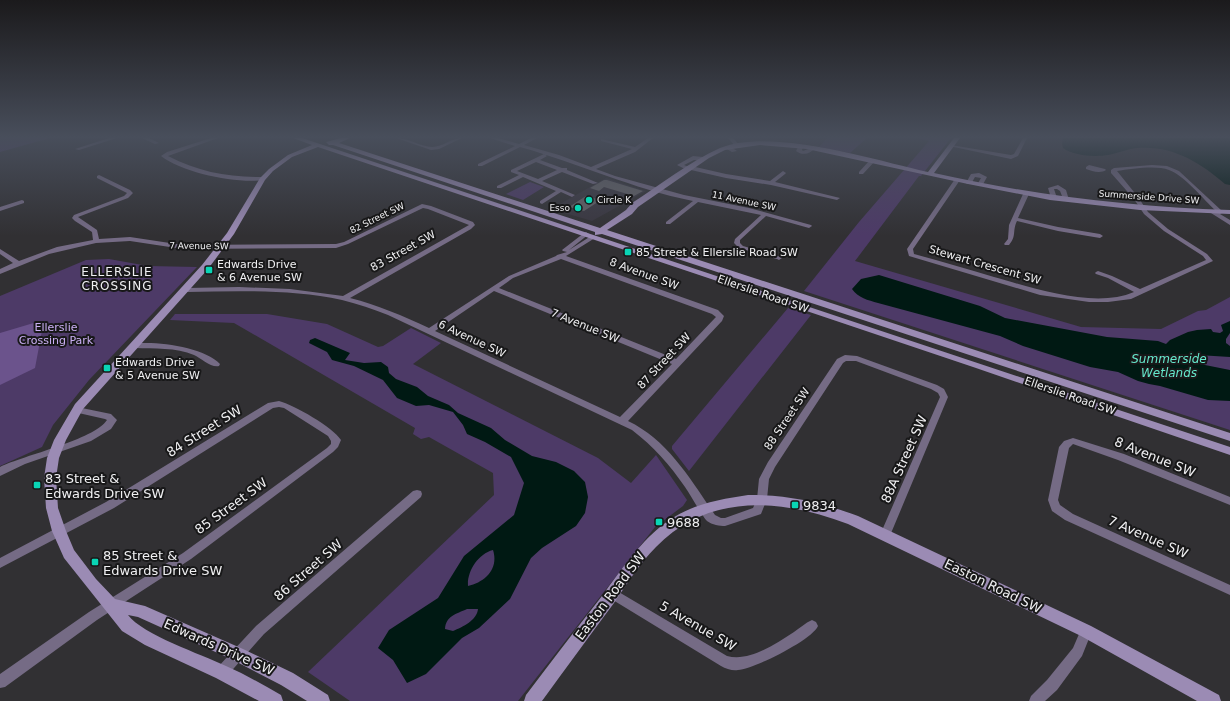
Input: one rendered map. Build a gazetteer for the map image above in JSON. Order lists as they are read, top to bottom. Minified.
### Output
{"streets":{"street":["Summerside Drive SW","11 Avenue SW","82 Street SW","7 Avenue SW","83 Street SW","Stewart Crescent SW","8 Avenue SW","Ellerslie Road SW","6 Avenue SW","87 Street SW","88 Street SW","84 Street SW","88A Street SW","85 Street SW","86 Street SW","Easton Road SW","5 Avenue SW","Edwards Drive SW"]},"crossings":[["Summerside Drive SW","11 Avenue SW"],["Summerside Drive SW","Stewart Crescent SW"],["Summerside Drive SW","Ellerslie Road SW"],["82 Street SW","7 Avenue SW"],["82 Street SW","83 Street SW"],["7 Avenue SW","8 Avenue SW"],["7 Avenue SW","87 Street SW"],["7 Avenue SW","Edwards Drive SW"],["83 Street SW","6 Avenue SW"],["8 Avenue SW","87 Street SW"],["6 Avenue SW","87 Street SW"],["6 Avenue SW","Easton Road SW"],["6 Avenue SW","Edwards Drive SW"],["88 Street SW","88A Street SW"],["88 Street SW","Easton Road SW"],["84 Street SW","85 Street SW"],["84 Street SW","Edwards Drive SW"],["88A Street SW","Easton Road SW"],["85 Street SW","Edwards Drive SW"],["86 Street SW","Edwards Drive SW"],["Easton Road SW","5 Avenue SW"]],"districts":["ELLERSLIE CROSSING"],"water":["Summerside Wetlands"],"parks":["Ellerslie Crossing Park"],"places":{"other":["Circle K","Esso"],"transit":["85 Street & Ellerslie Road SW","Edwards Drive & 6 Avenue SW","Edwards Drive & 5 Avenue SW","83 Street & Edwards Drive SW","9834","9688","85 Street & Edwards Drive SW"]}}
